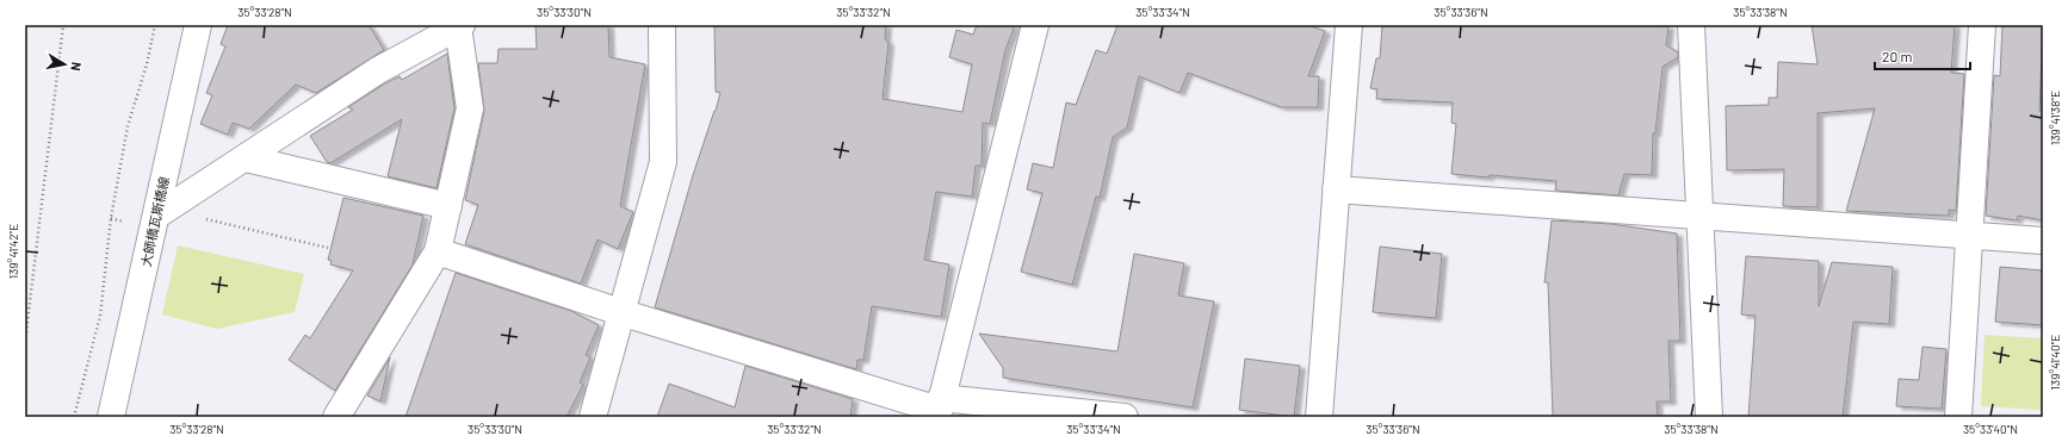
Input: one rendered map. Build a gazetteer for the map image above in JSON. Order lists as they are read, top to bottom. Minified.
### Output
{"streets":{"street":["大師橋瓦斯橋線"]},"scale_bar":"20 m","north":"right","coordinates":["35°33'28\"N","35°33'30\"N","35°33'32\"N","35°33'34\"N","35°33'36\"N","35°33'38\"N","139°41'38\"E","139°41'42\"E","139°41'40\"E","35°33'40\"N"]}
